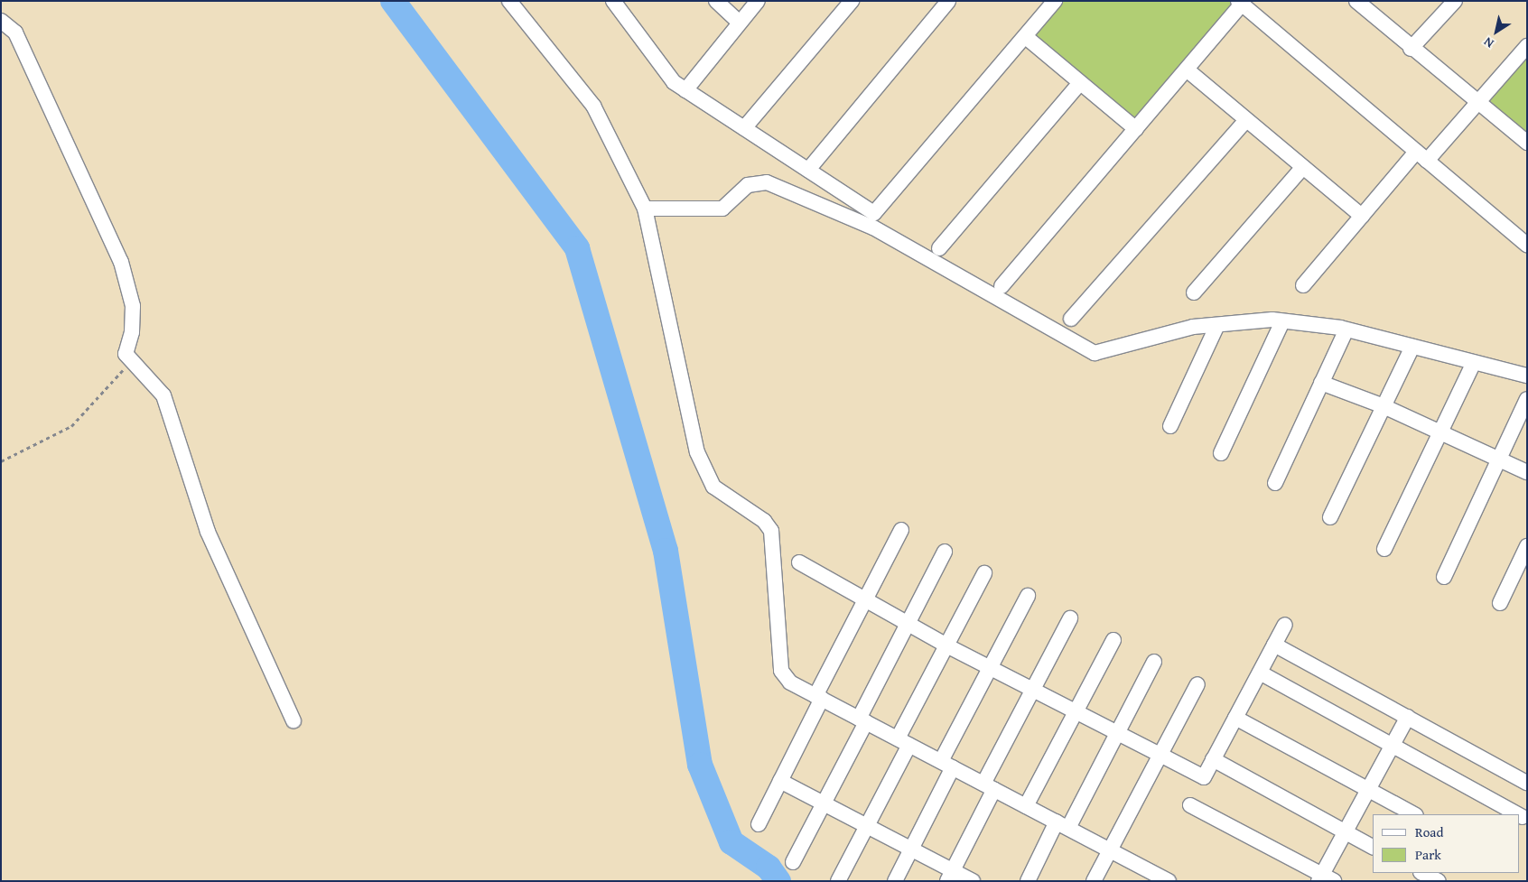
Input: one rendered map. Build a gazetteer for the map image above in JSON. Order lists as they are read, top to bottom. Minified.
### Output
{"legend":["Road","Park"],"north":"bottom left"}
